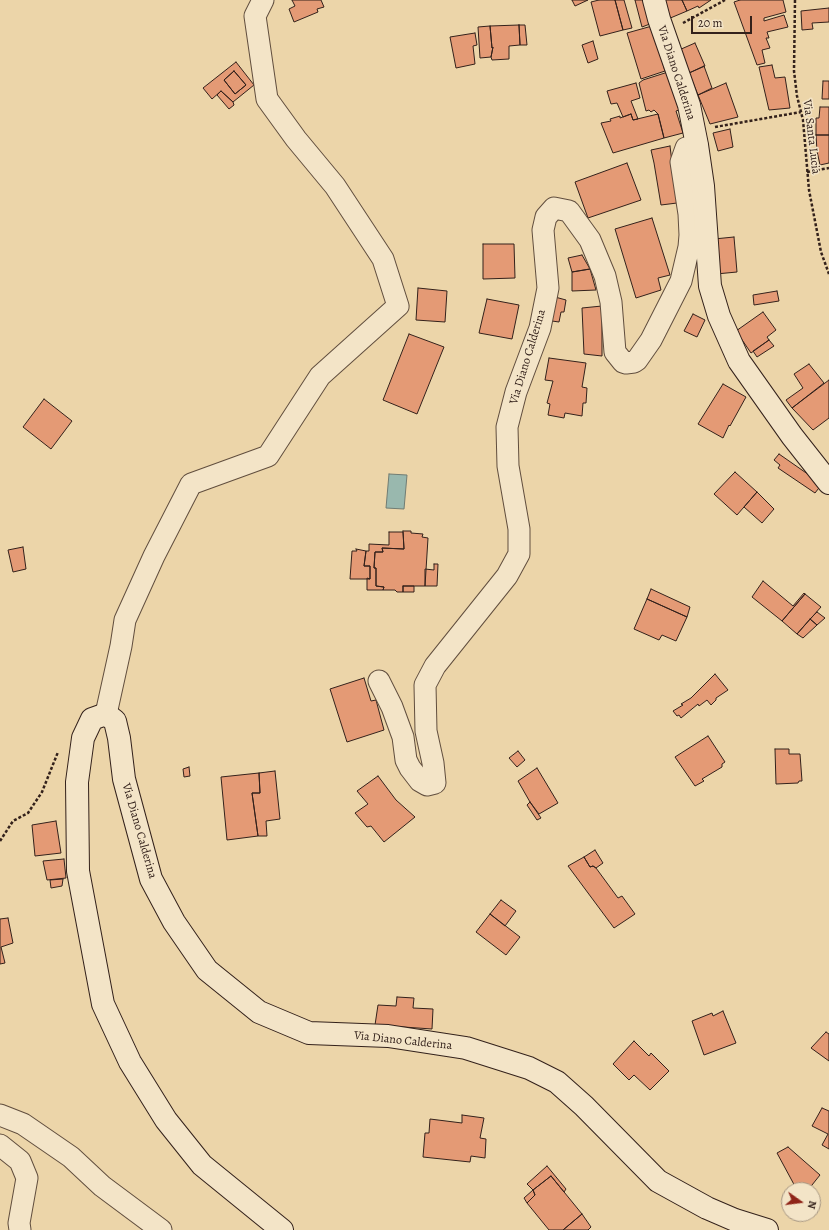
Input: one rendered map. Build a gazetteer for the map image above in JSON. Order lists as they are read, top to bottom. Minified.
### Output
{"streets":{"main road":["Via Diano Calderina"],"path":["Via Santa Lucia"]},"scale_bar":"20 m","north":"right"}
